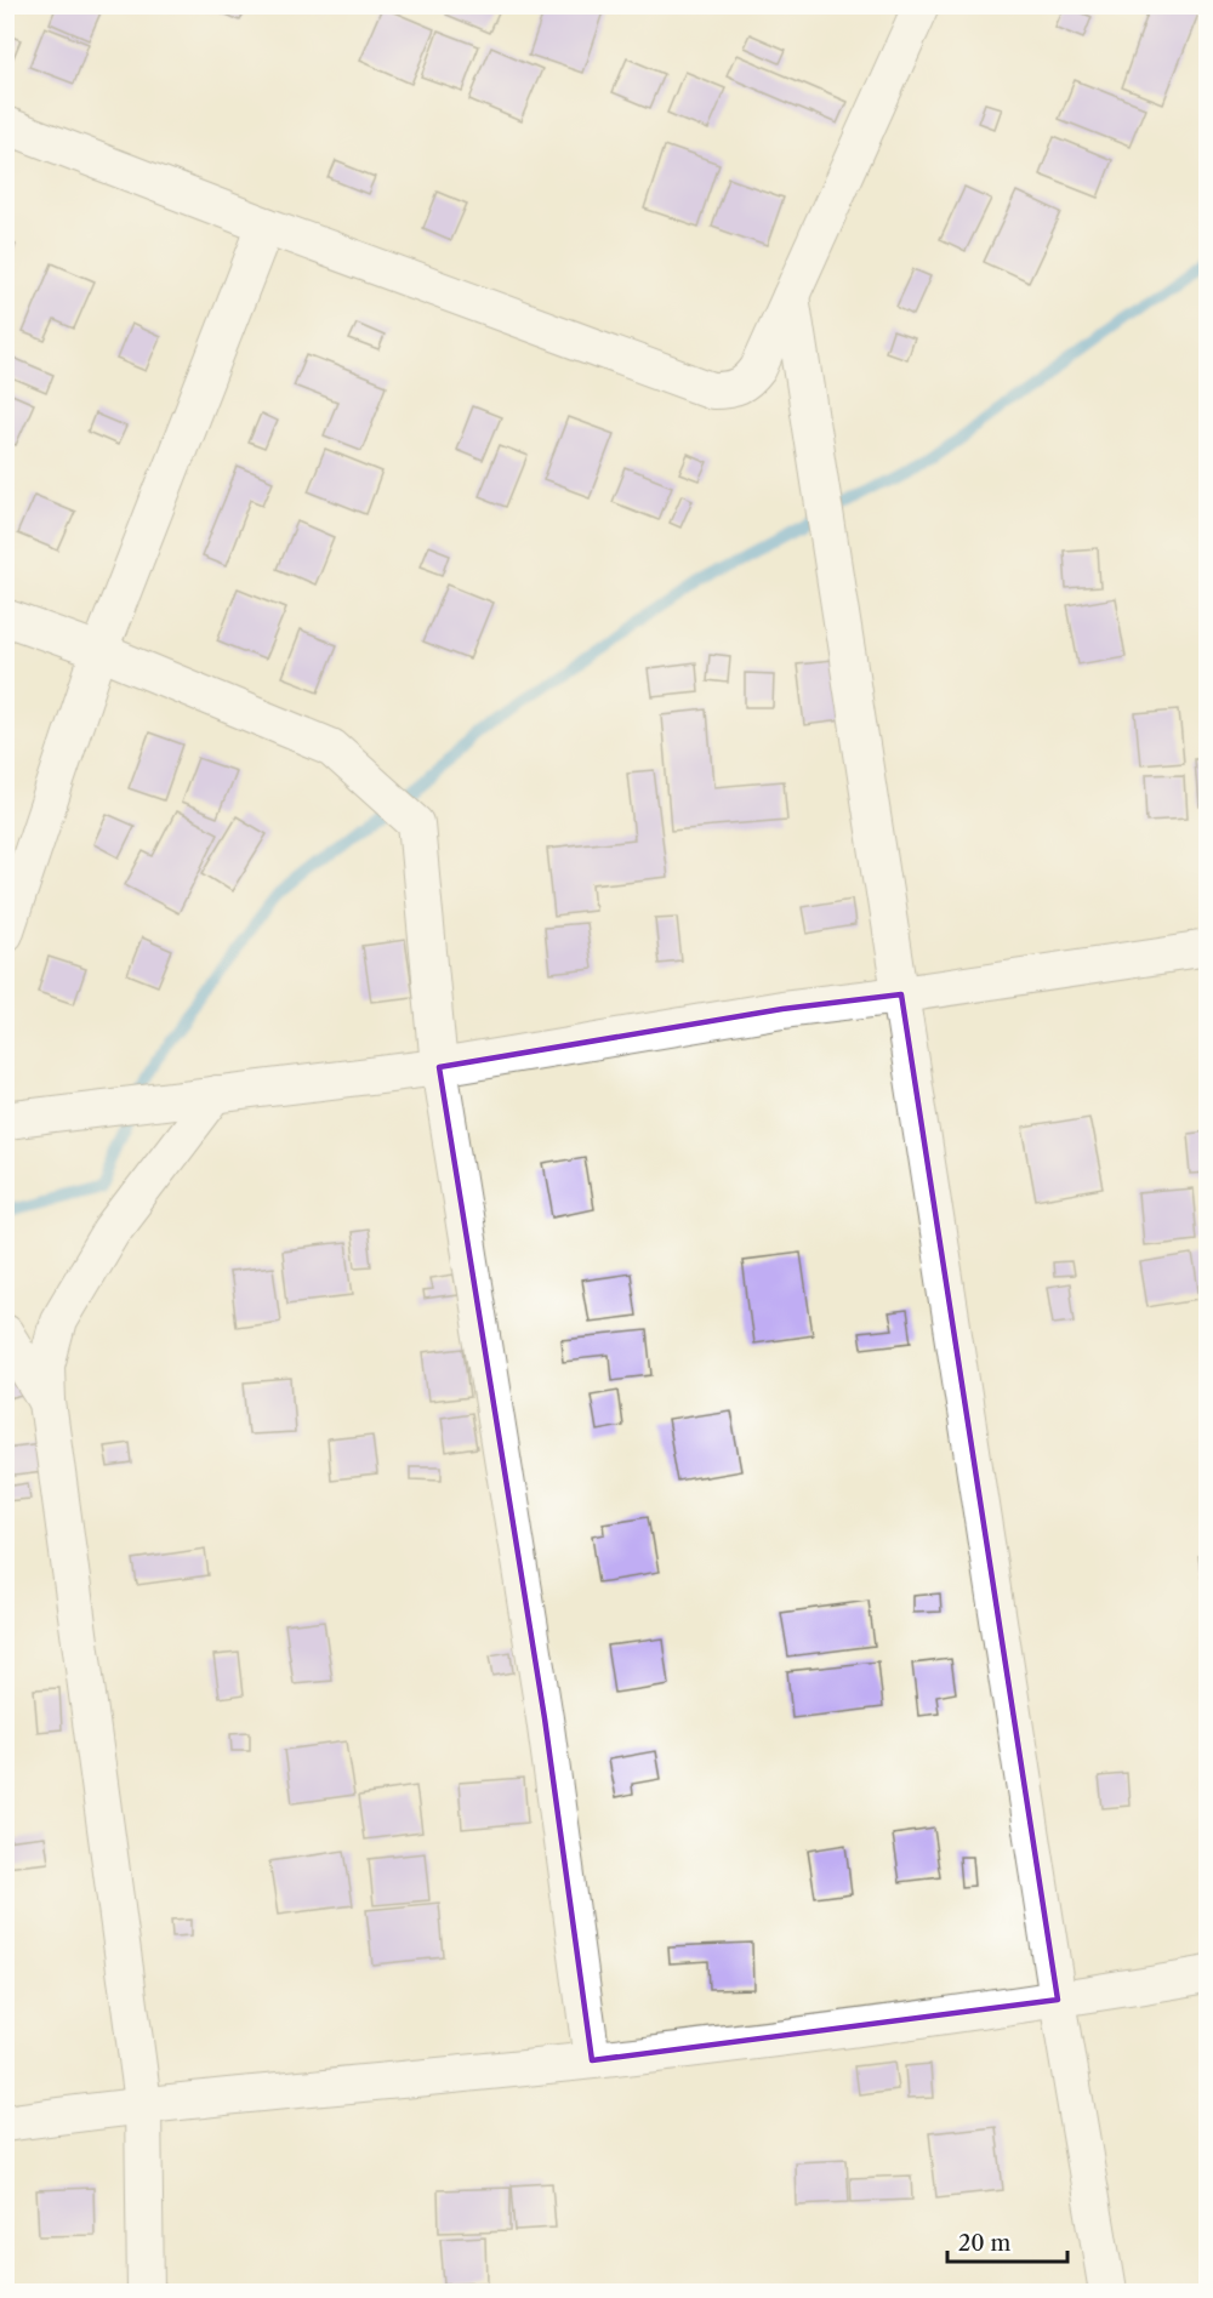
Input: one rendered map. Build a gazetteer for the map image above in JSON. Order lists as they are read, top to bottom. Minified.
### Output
{"scale_bar":"20 m"}
